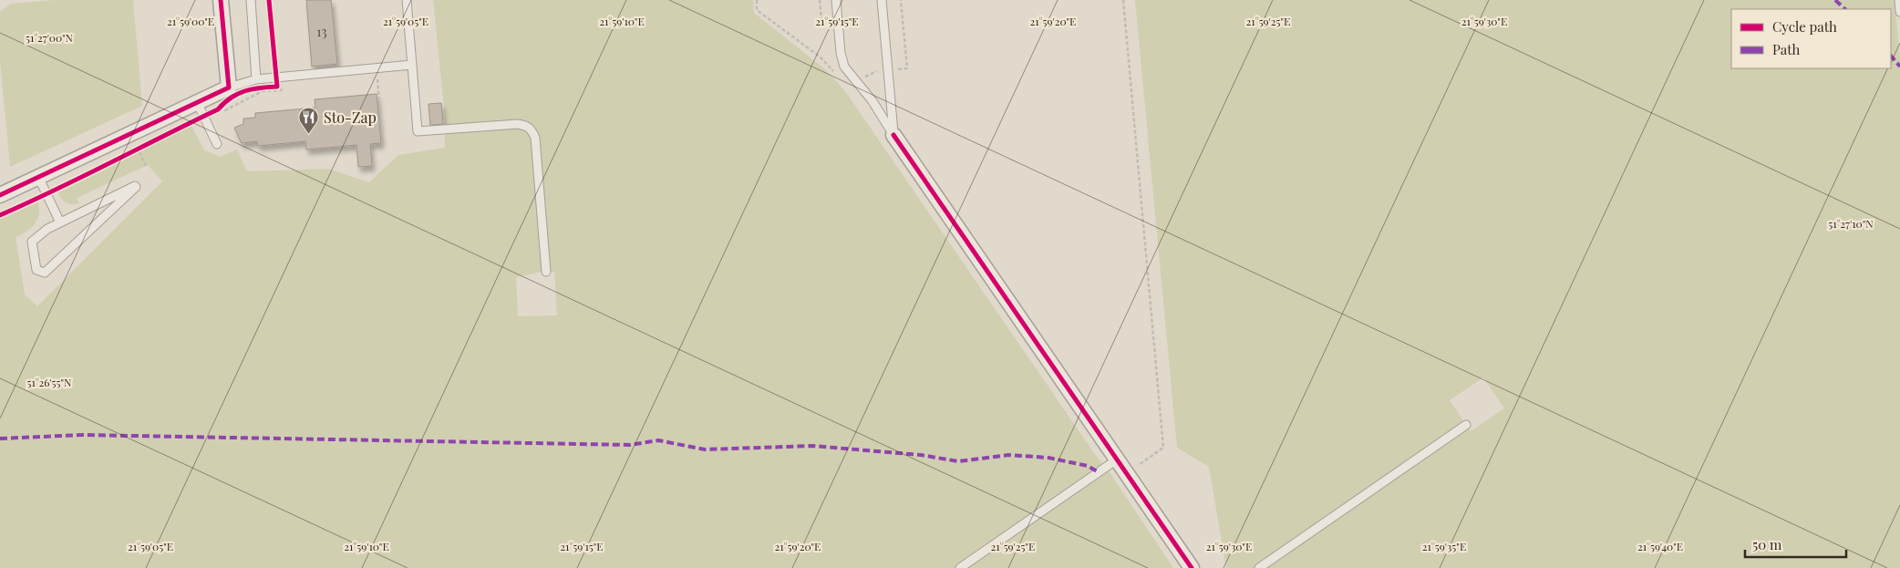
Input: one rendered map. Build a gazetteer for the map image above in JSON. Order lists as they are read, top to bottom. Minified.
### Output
{"places":{"restaurant":["Sto-Zap"]},"house_numbers":["13"],"legend":["Cycle path","Path"],"scale_bar":"50 m","coordinates":["21°59'00\"E","21°59'05\"E","21°59'10\"E","21°59'15\"E","21°59'20\"E","21°59'25\"E","21°59'30\"E","51°27'00\"N","51°27'10\"N","51°26'55\"N","21°59'35\"E","21°59'40\"E"]}
